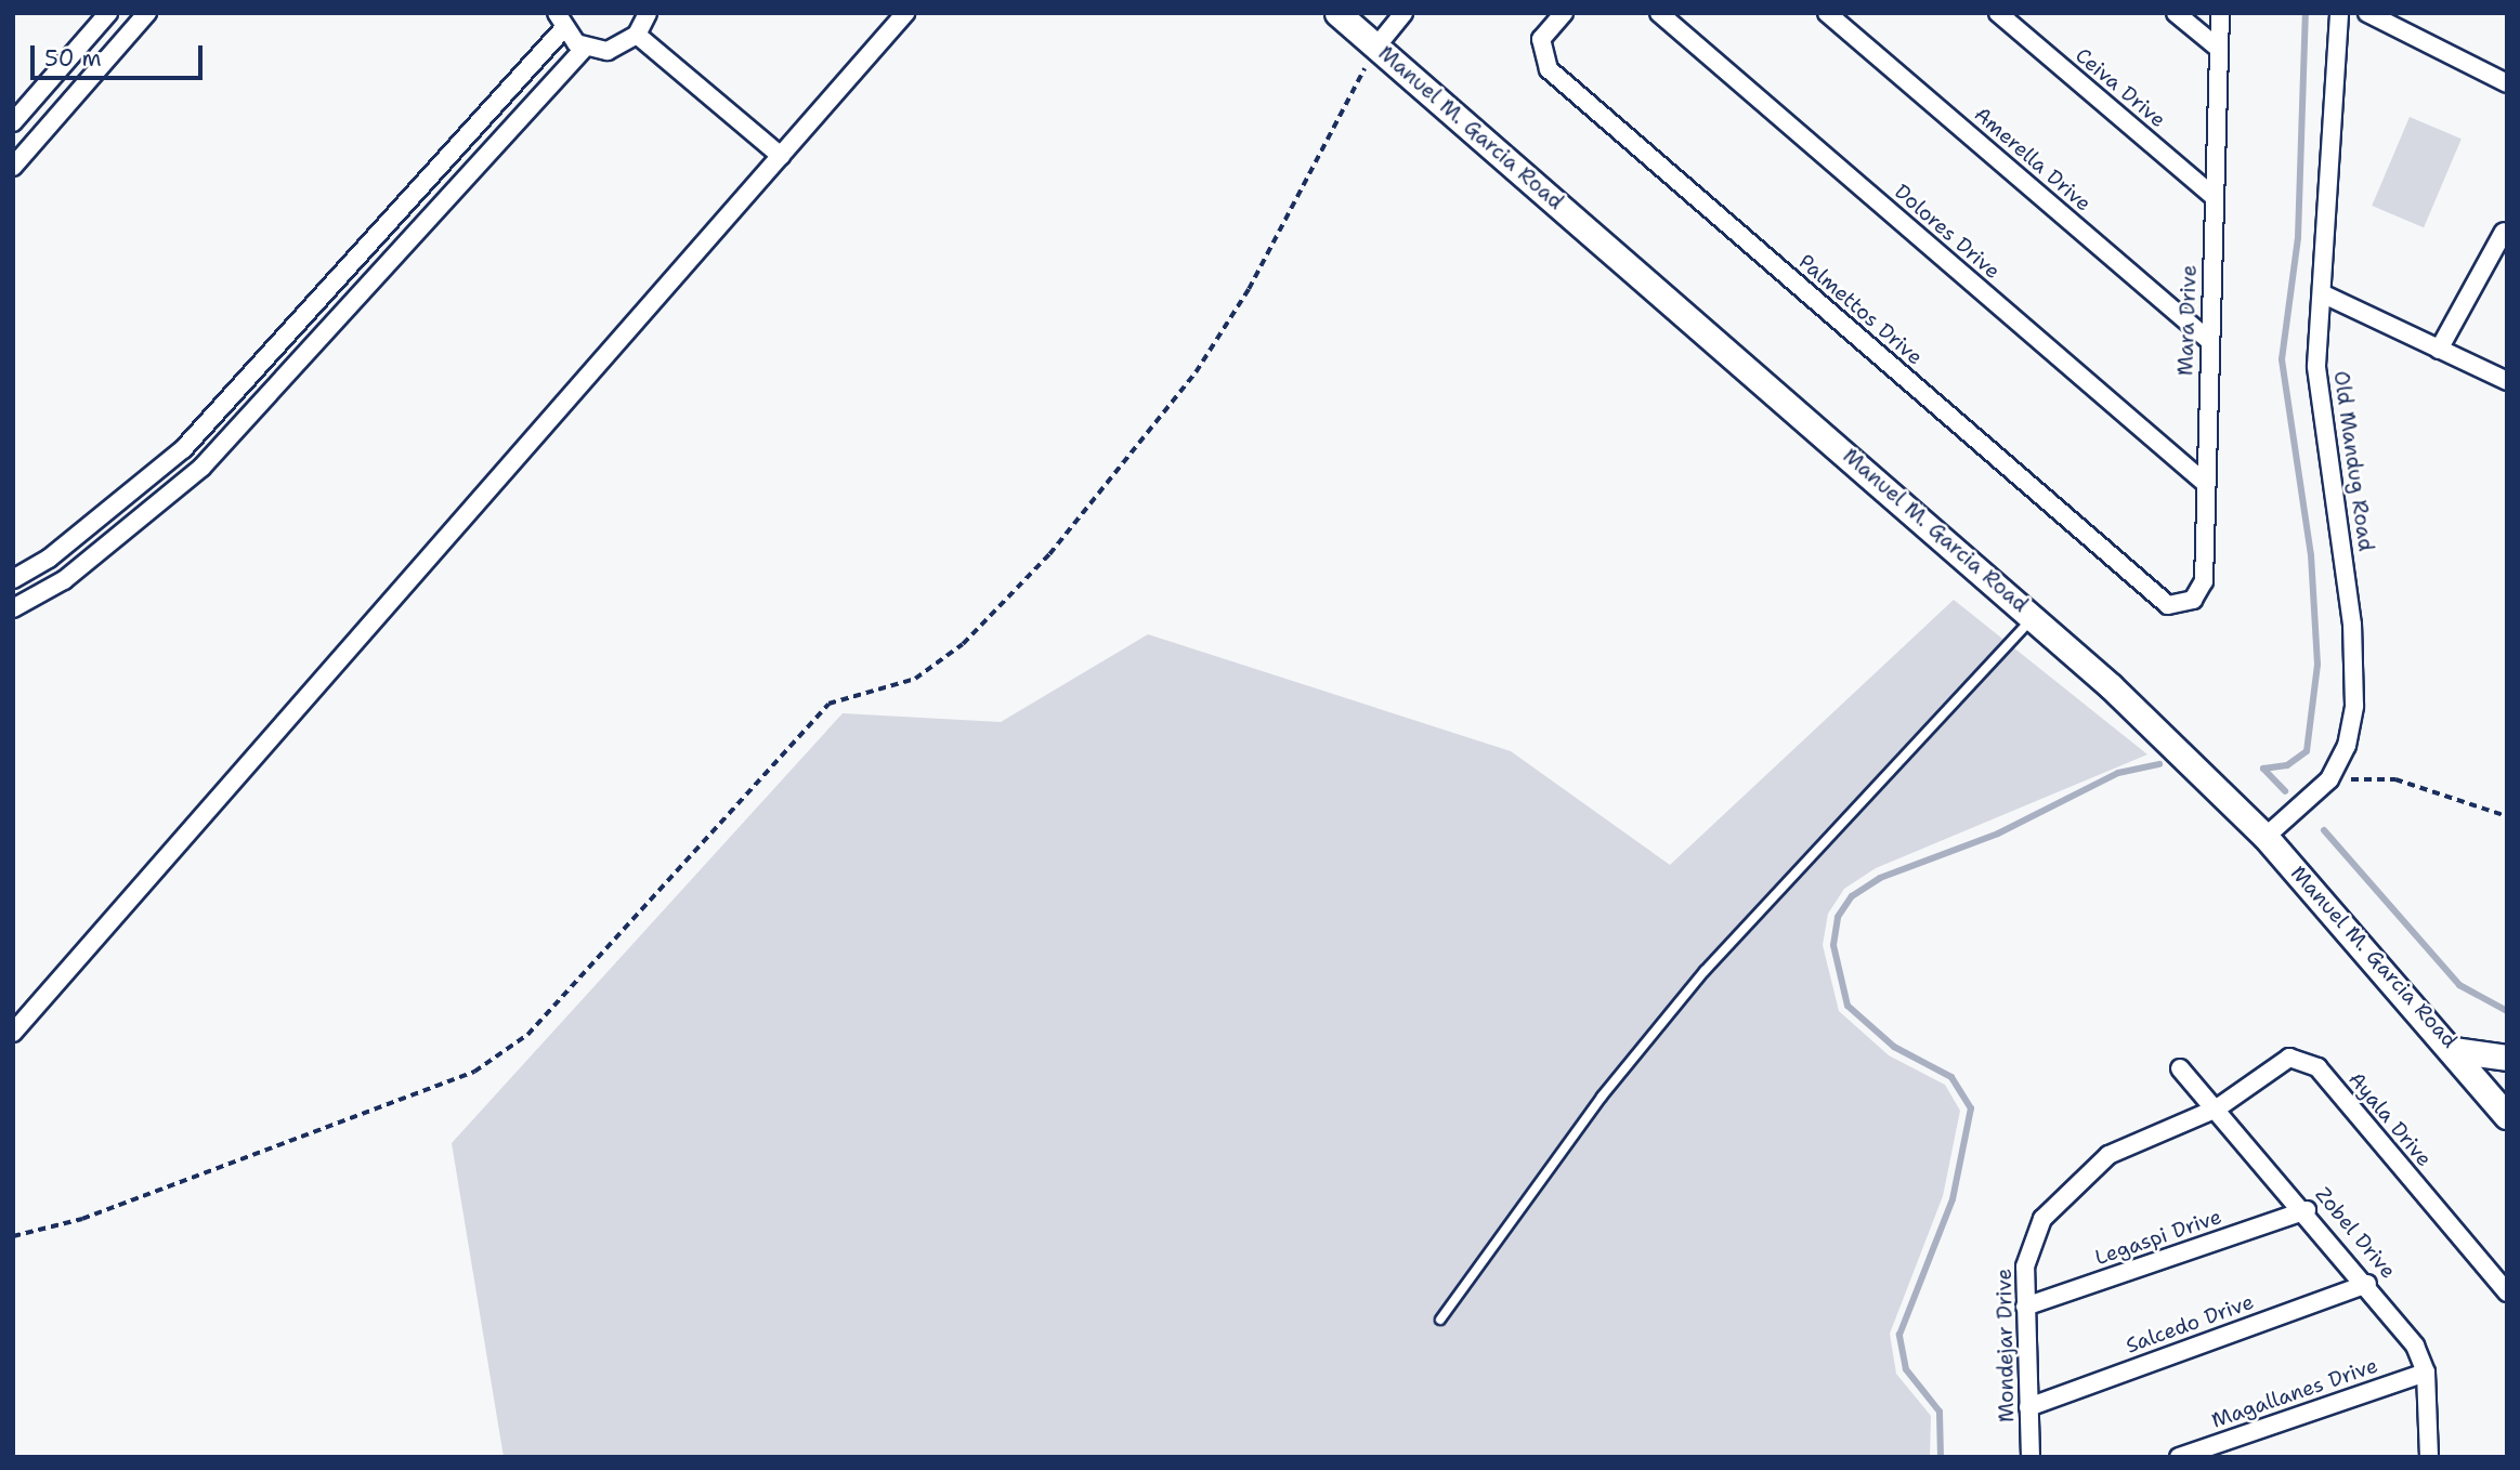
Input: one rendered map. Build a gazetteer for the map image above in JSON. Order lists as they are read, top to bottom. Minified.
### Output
{"streets":{"main road":["Manuel M. Garcia Road"],"street":["Ceiva Drive","Amerella Drive","Dolores Drive","Palmettos Drive","Mara Drive","Old Mandug Road","Ayala Drive","Zobel Drive","Legaspi Drive","Salcedo Drive","Mondejar Drive","Magallanes Drive"]},"crossings":[["Ceiva Drive","Mara Drive"],["Manuel M. Garcia Road","Old Mandug Road"],["Amerella Drive","Mara Drive"],["Dolores Drive","Mara Drive"],["Palmettos Drive","Mara Drive"],["Ayala Drive","Zobel Drive"],["Ayala Drive","Mondejar Drive"],["Zobel Drive","Legaspi Drive"],["Zobel Drive","Salcedo Drive"],["Zobel Drive","Mondejar Drive"],["Zobel Drive","Magallanes Drive"],["Legaspi Drive","Mondejar Drive"],["Salcedo Drive","Mondejar Drive"]],"scale_bar":"50 m"}
